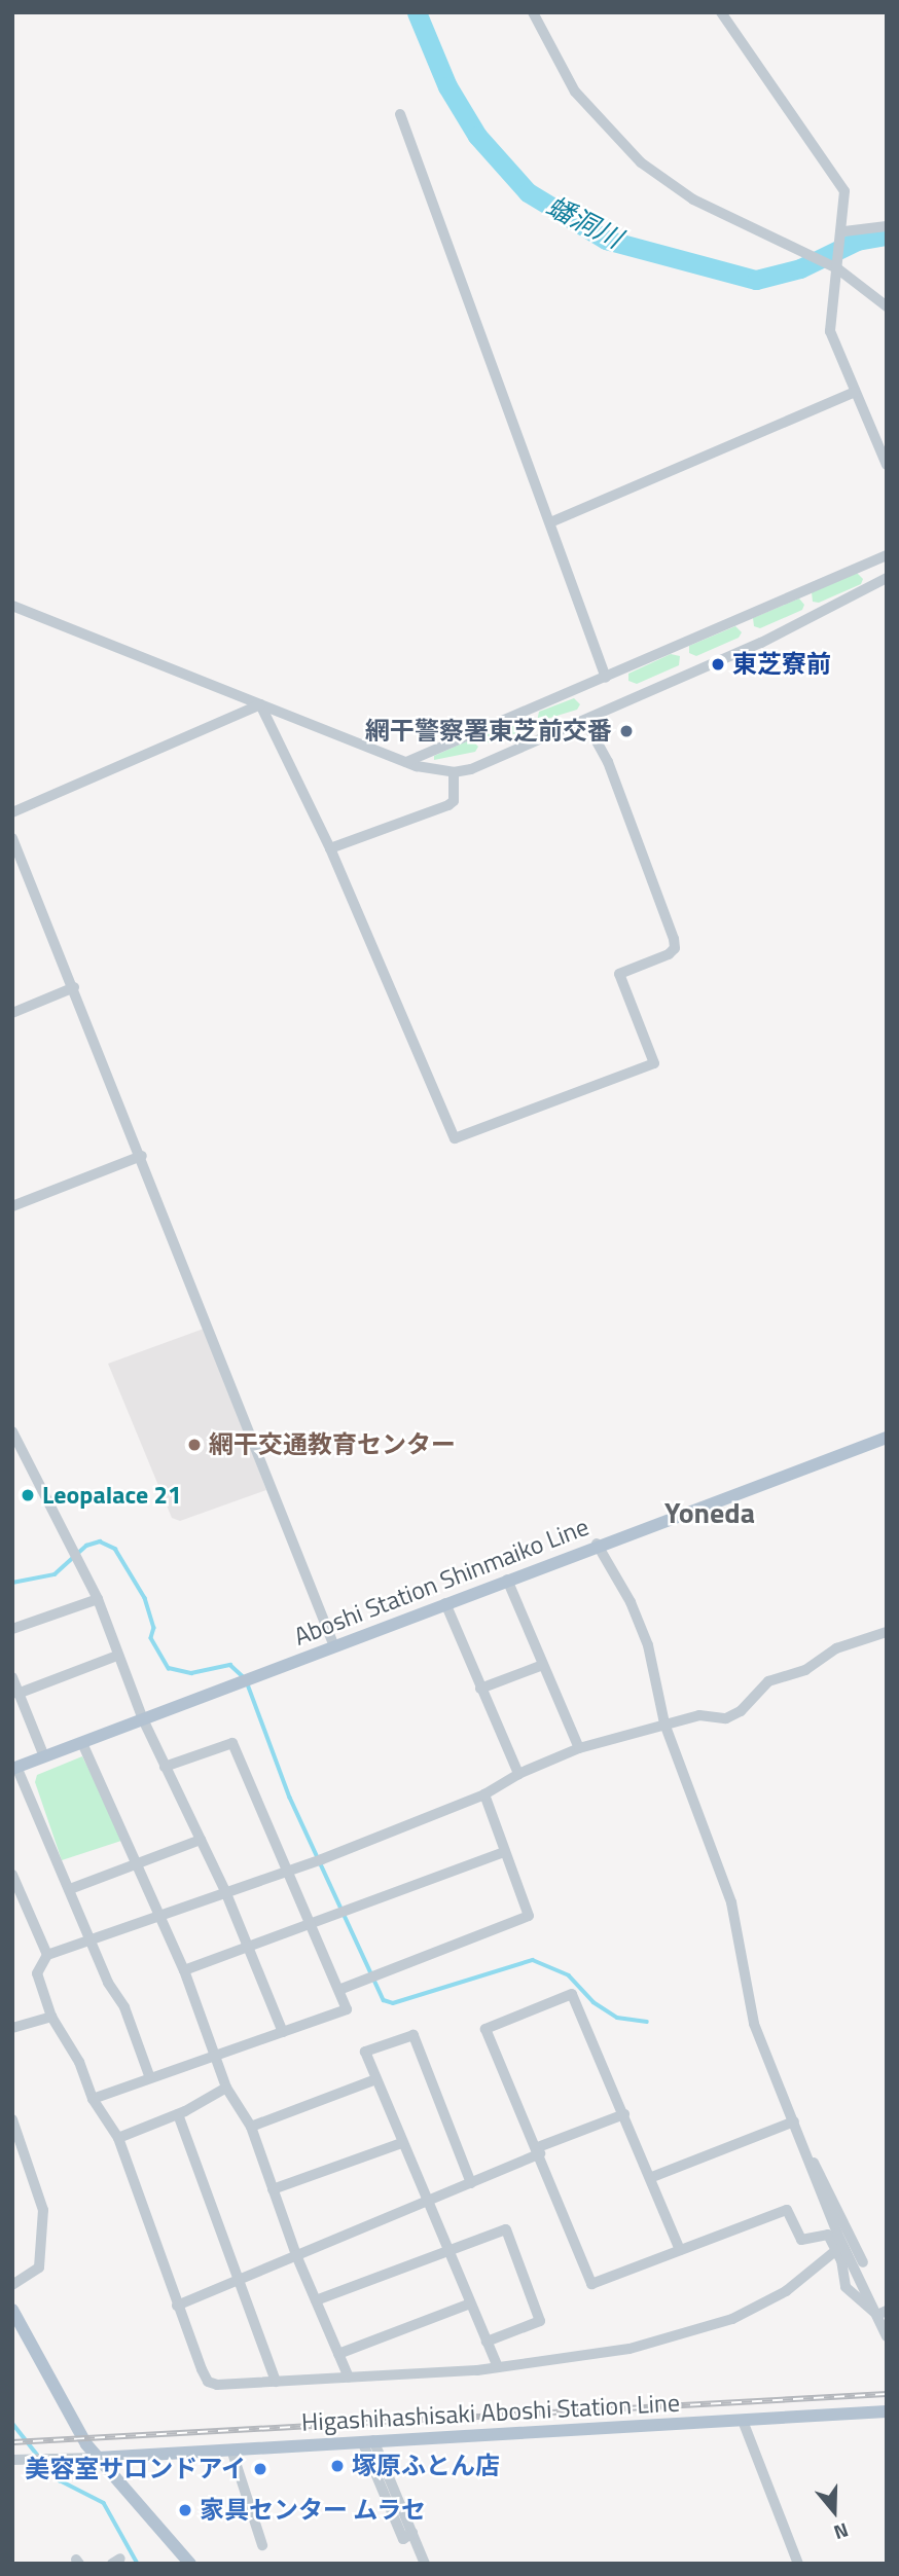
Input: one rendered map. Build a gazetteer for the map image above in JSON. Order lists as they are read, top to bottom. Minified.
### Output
{"streets":{"main road":["Aboshi Station Shinmaiko Line","Higashihashisaki Aboshi Station Line"]},"districts":["Yoneda"],"water":["蟠洞川"],"places":["東芝寮前","網干警察署東芝前交番","網干交通教育センター","Leopalace 21","塚原ふとん店","美容室サロンドアイ","家具センター ムラセ"],"north":"bottom"}
